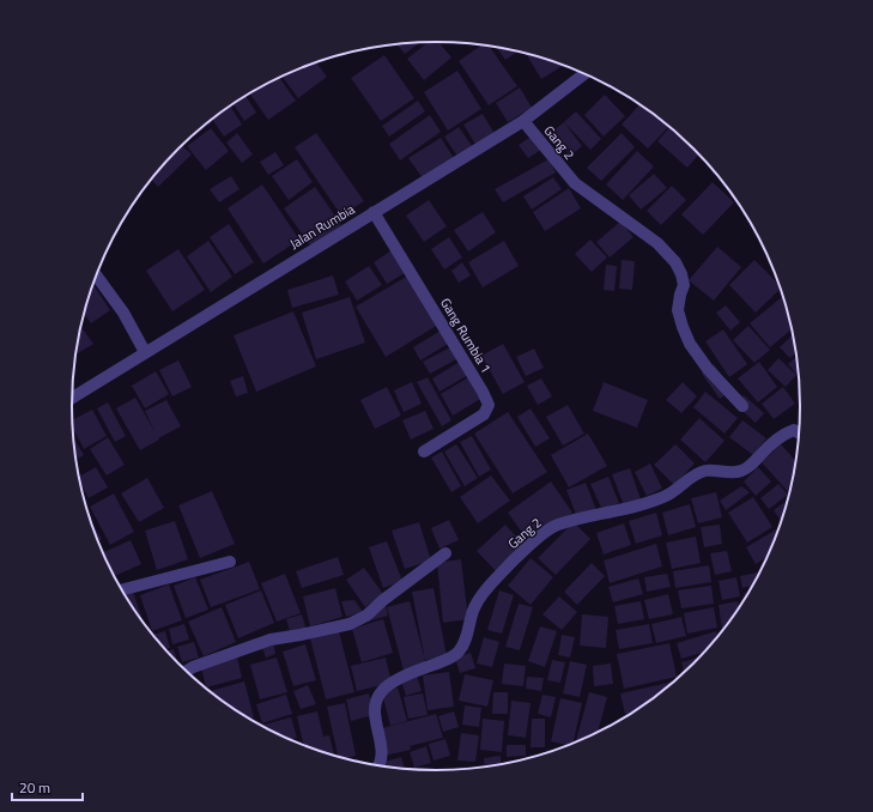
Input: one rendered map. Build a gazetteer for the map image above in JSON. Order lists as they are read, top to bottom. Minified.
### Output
{"streets":{"street":["Gang 2","Jalan Rumbia","Gang Rumbia 1"]},"crossings":[["Gang 2","Jalan Rumbia"],["Jalan Rumbia","Gang Rumbia 1"]],"scale_bar":"20 m"}
